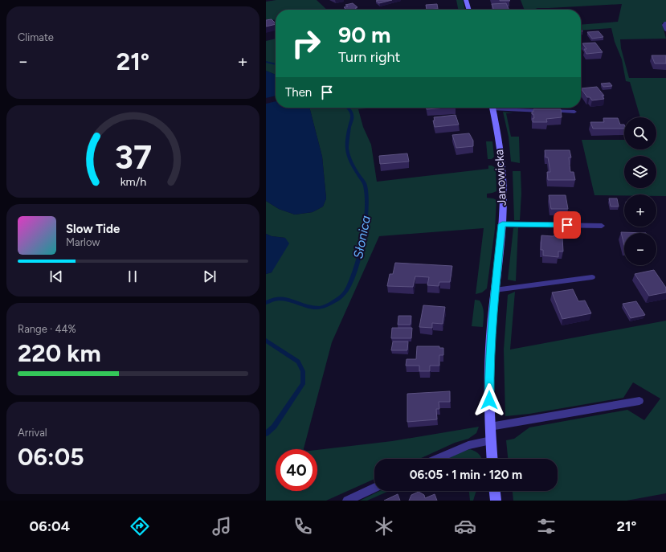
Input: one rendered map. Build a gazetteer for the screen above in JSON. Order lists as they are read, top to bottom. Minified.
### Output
{"streets":{"street":["Janowicka"]},"water":["Słonica"],"page":{"tile":["Climate",["Range · 44%","220 km"],["Arrival","06:05"]],"turn":["90 m","Turn right"],"heat":["−","21°","+"],"then":"Then","map_buttons":["+","−"],"song":["Slow Tide","Marlow"],"limit":"40","trip":"06:05 · 1 min · 120 m","tabs":["06:04","21°"],"gauge":["37","km/h"]}}
